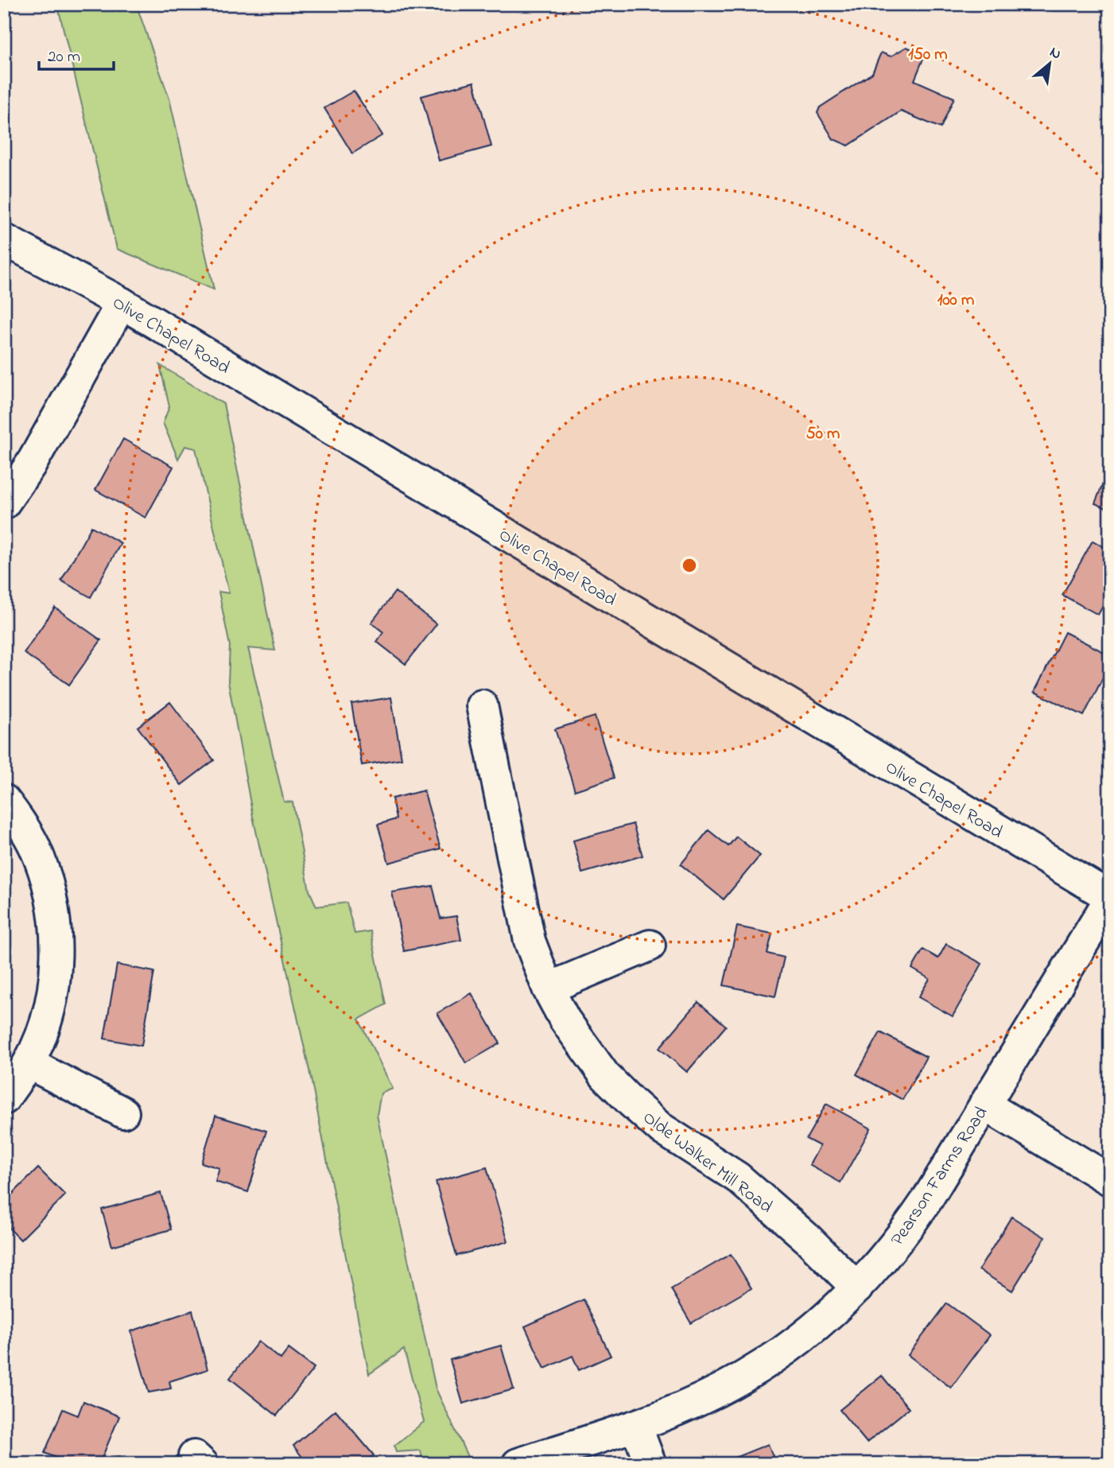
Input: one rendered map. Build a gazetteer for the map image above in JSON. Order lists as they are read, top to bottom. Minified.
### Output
{"streets":{"street":["Olive Chapel Road","Olde Walker Mill Road","Pearson Farms Road"]},"crossings":[["Olive Chapel Road","Pearson Farms Road"],["Olde Walker Mill Road","Pearson Farms Road"]],"scale_bar":"20 m","north":"top right","rings":["150 m","100 m","50 m"]}
